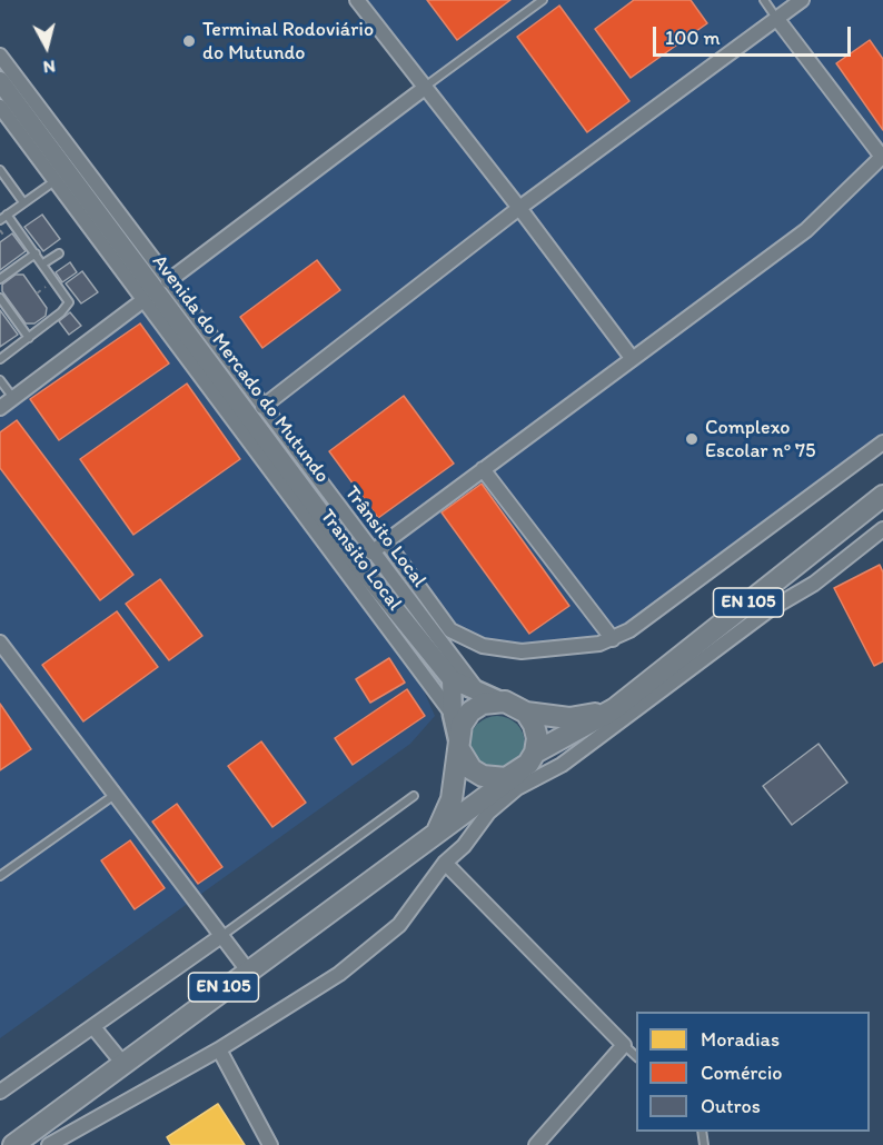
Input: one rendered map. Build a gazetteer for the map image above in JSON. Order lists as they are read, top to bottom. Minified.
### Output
{"streets":{"main road":["Avenida do Mercado do Mutundo","EN 105"],"street":["Trânsito Local","Transito Local"]},"places":["Terminal Rodoviário do Mutundo","Complexo Escolar nº 75"],"legend":["Moradias","Comércio","Outros"],"scale_bar":"100 m","north":"bottom"}
